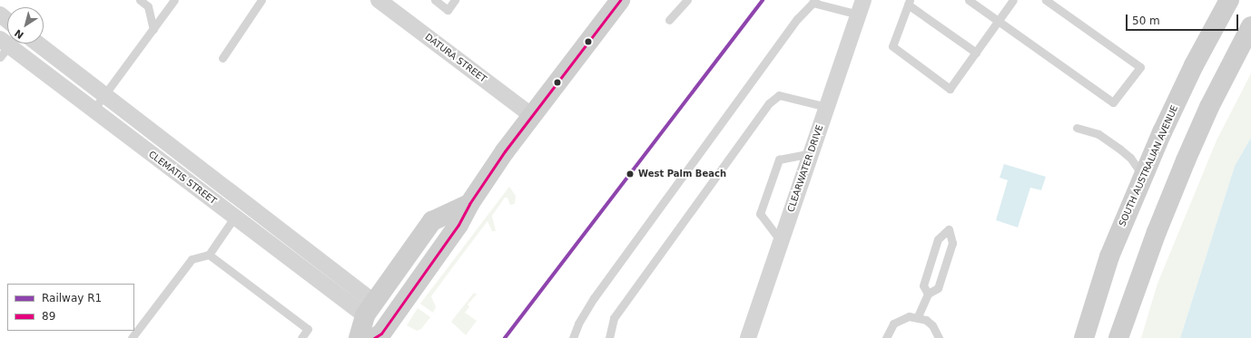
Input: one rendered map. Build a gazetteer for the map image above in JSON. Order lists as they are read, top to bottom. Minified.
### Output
{"streets":{"main road":["SOUTH AUSTRALIAN AVENUE"],"street":["DATURA STREET","CLEARWATER DRIVE","CLEMATIS STREET"]},"places":["West Palm Beach"],"lines":["rail line R1","transit line 89"],"legend":["Railway R1","89"],"scale_bar":"50 m","north":"bottom left"}
